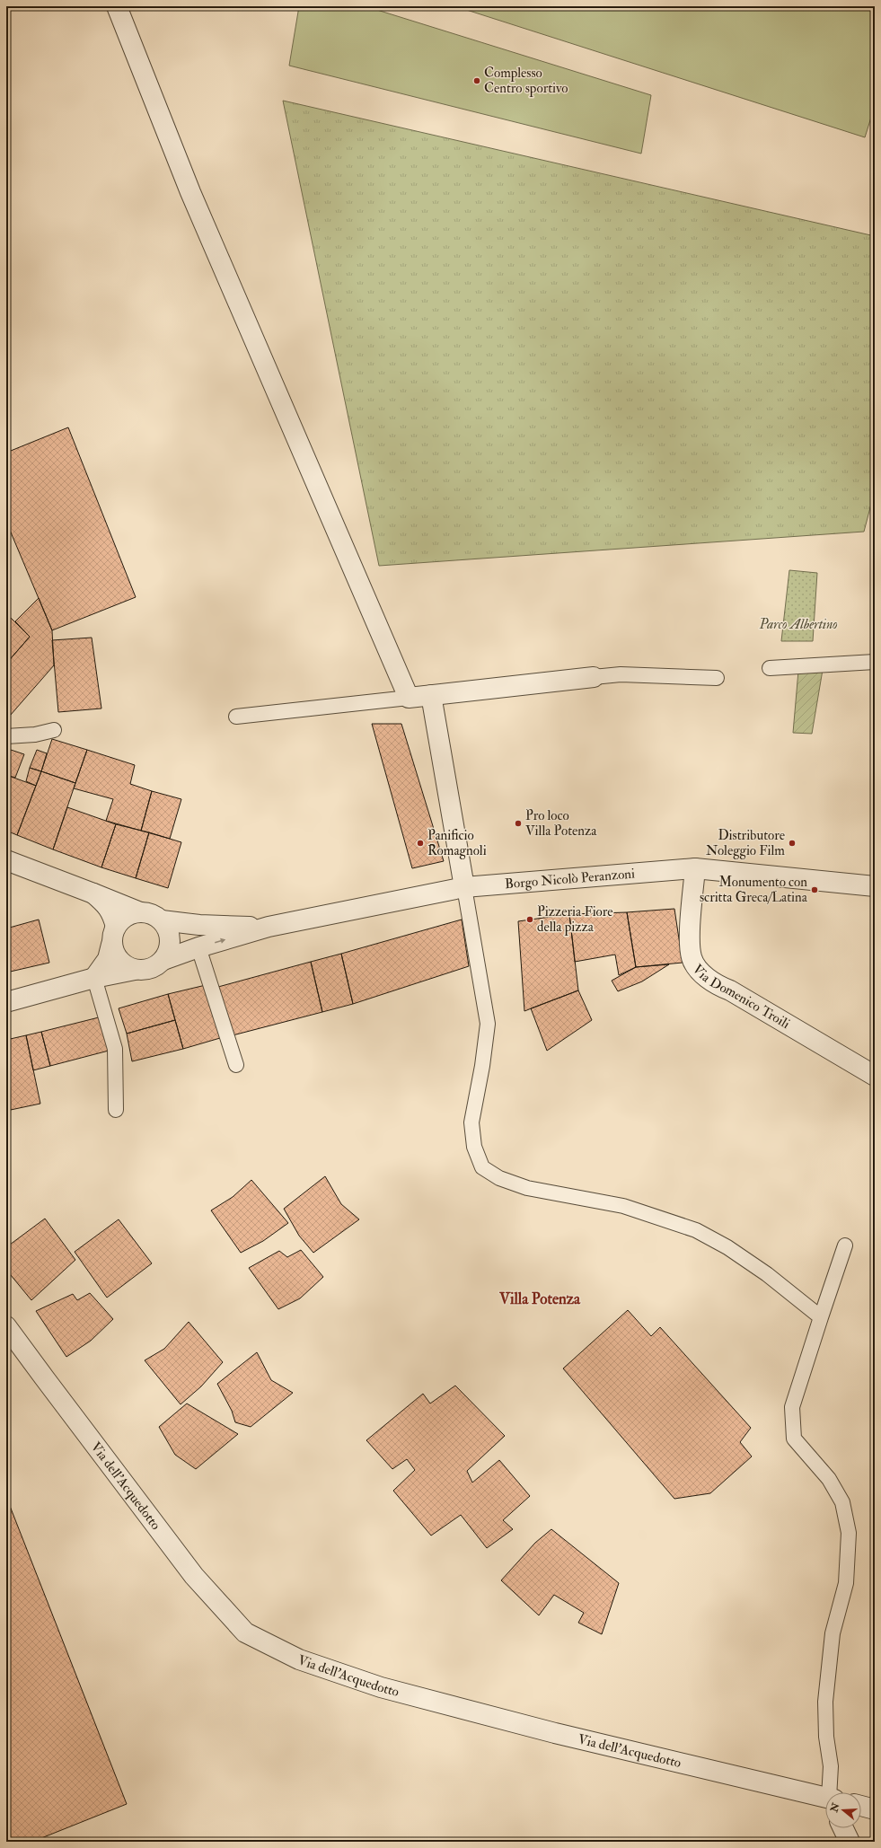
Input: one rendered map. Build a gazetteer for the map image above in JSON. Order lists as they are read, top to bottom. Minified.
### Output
{"streets":{"street":["Borgo Nicolò Peranzoni","Via Domenico Troili","Via dell'Acquedotto"]},"crossings":[["Borgo Nicolò Peranzoni","Via Domenico Troili"]],"districts":["Villa Potenza"],"parks":["Parco Albertino"],"places":["Complesso Centro sportivo","Pro loco Villa Potenza","Panificio Romagnoli","Distributore Noleggio Film","Monumento con scritta Greca/Latina","Pizzeria Fiore della pizza"],"north":"left"}
